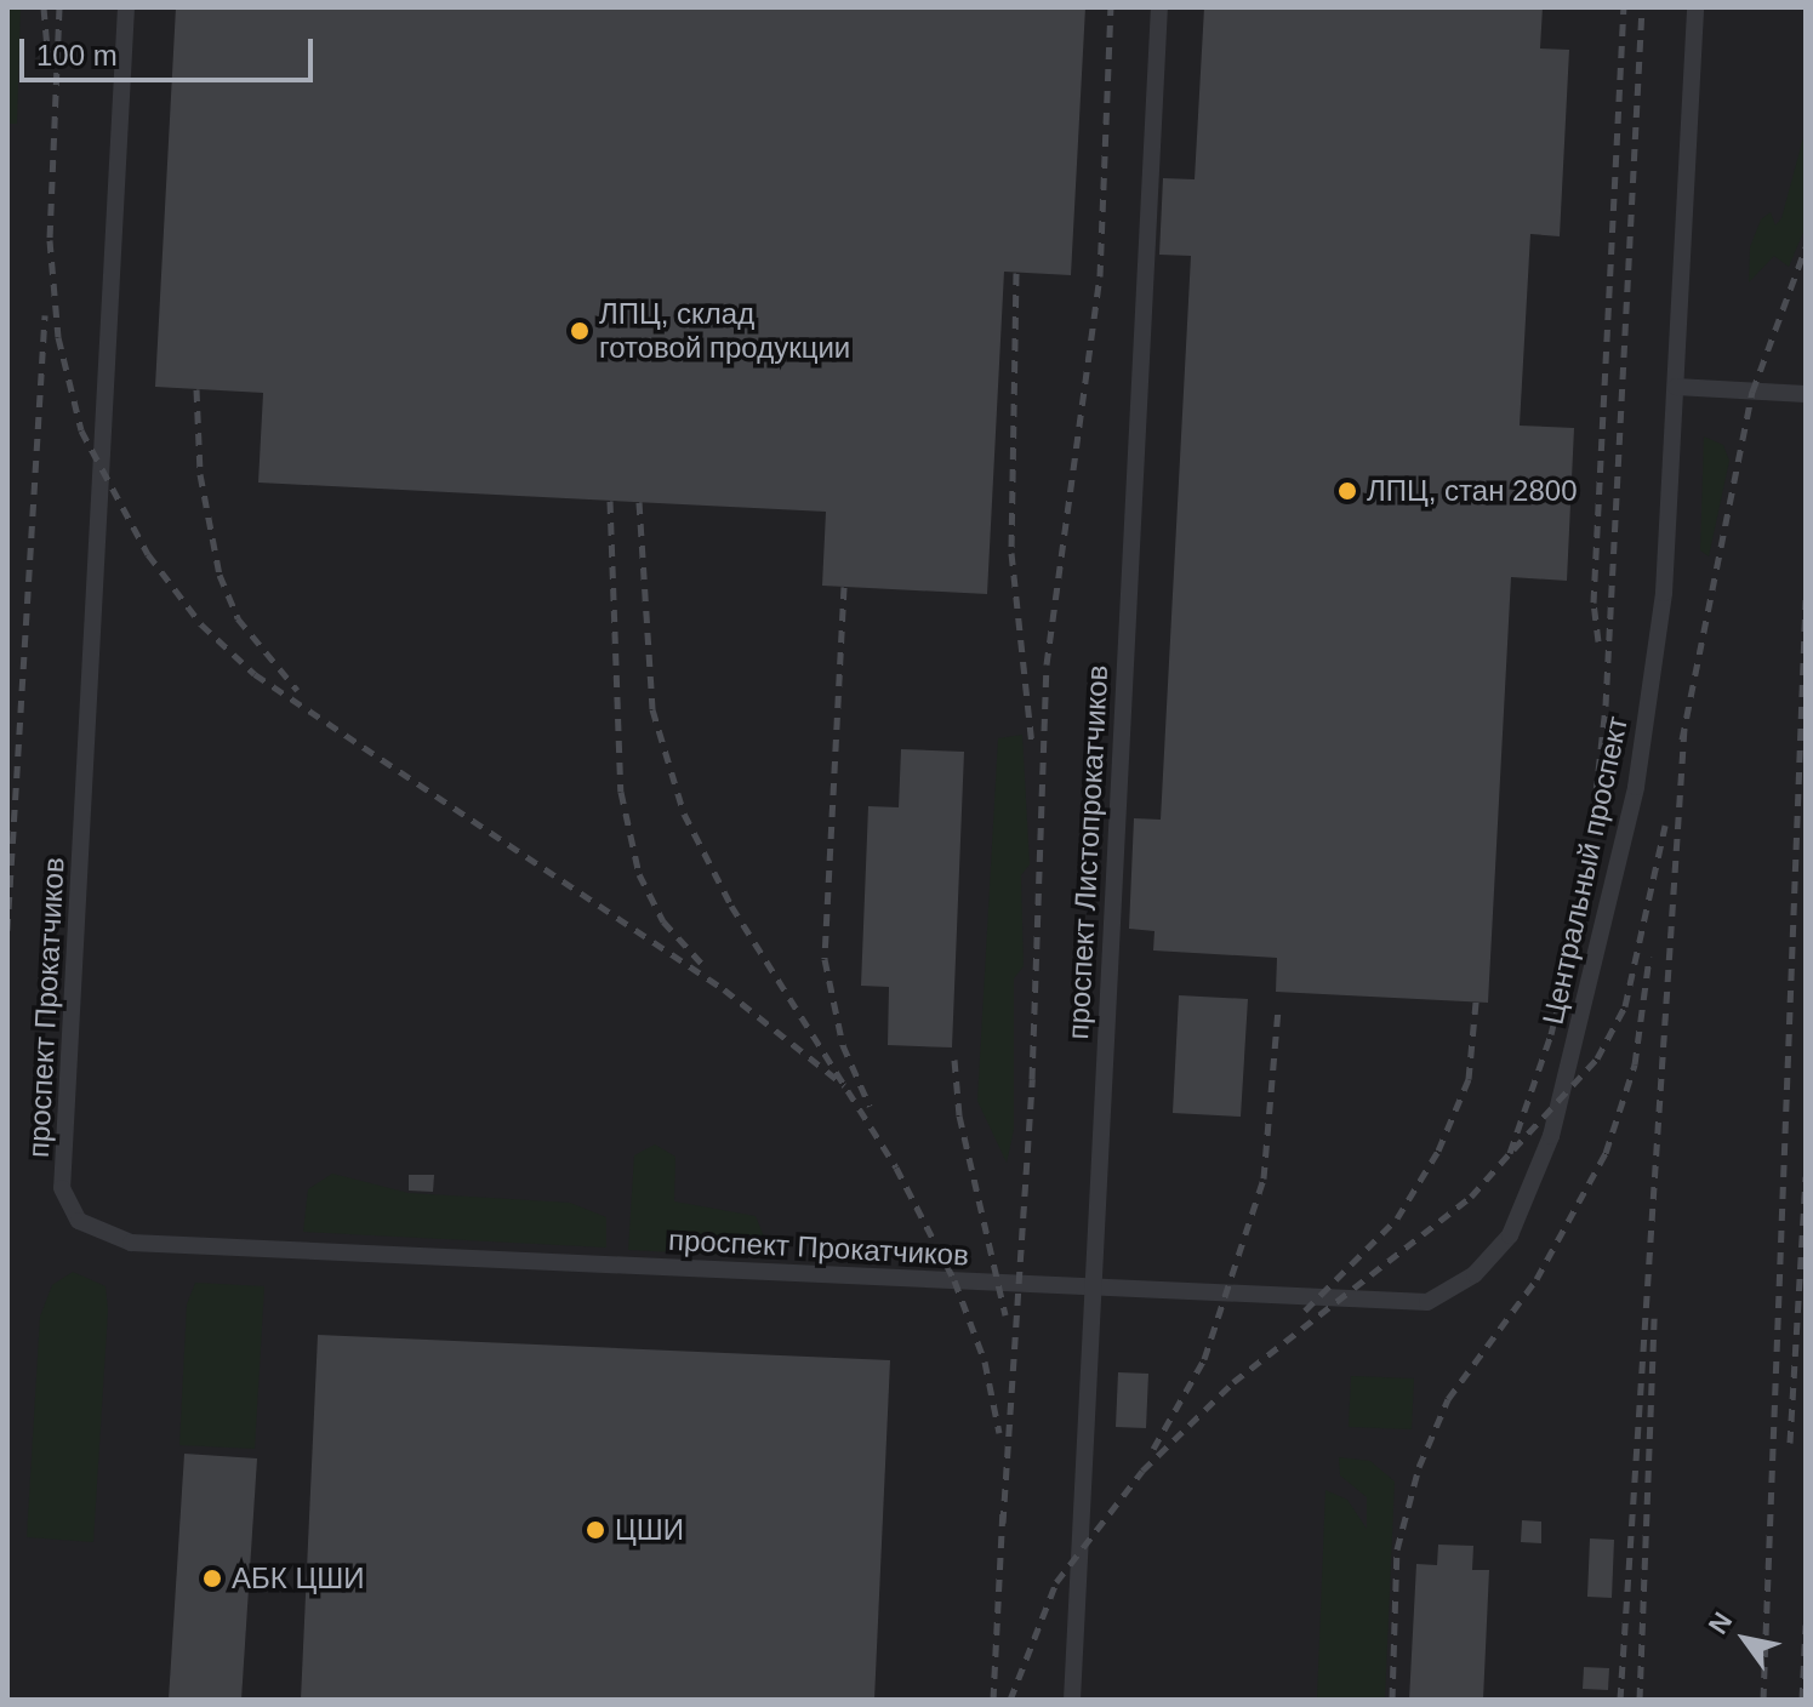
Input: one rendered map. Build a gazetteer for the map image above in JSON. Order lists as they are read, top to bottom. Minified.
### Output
{"streets":{"street":["проспект Листопрокатчиков","Центральный проспект","проспект Прокатчиков"]},"crossings":[["проспект Листопрокатчиков","Центральный проспект"],["проспект Листопрокатчиков","проспект Прокатчиков"],["Центральный проспект","проспект Прокатчиков"]],"places":["ЛПЦ, склад готовой продукции","ЛПЦ, стан 2800","ЦШИ","АБК ЦШИ"],"scale_bar":"100 m","north":"top left"}
